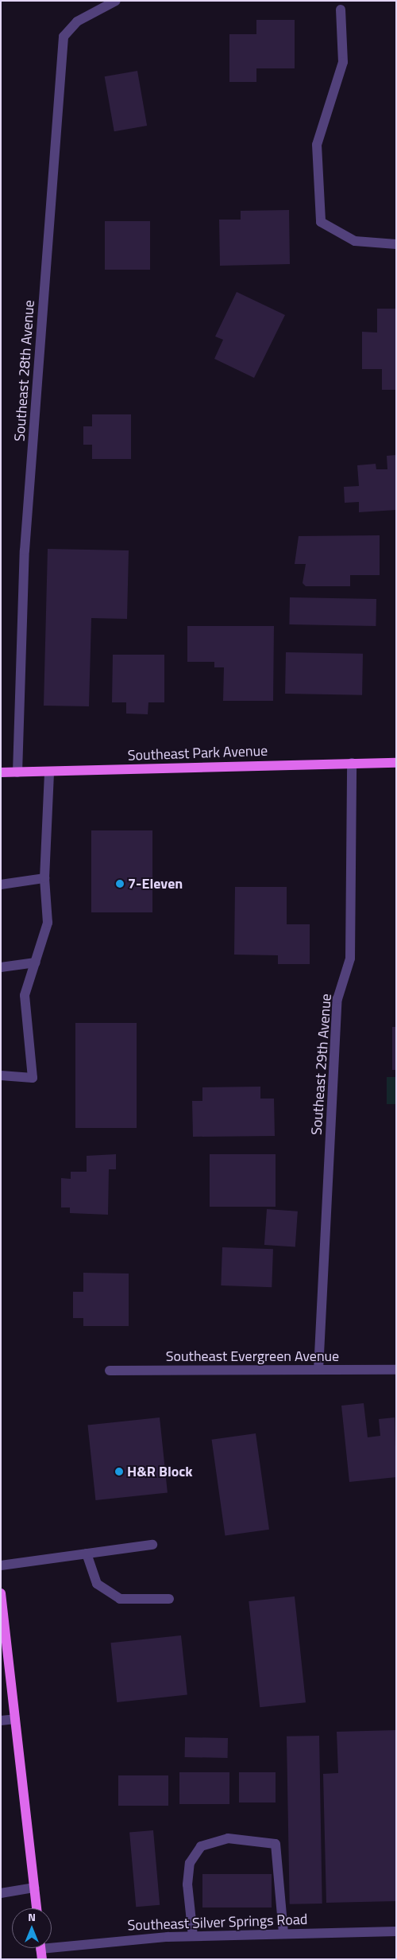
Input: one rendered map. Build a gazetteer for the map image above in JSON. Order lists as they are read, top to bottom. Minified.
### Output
{"streets":{"main road":["Southeast Park Avenue"],"street":["Southeast 28th Avenue","Southeast 29th Avenue","Southeast Evergreen Avenue","Southeast Silver Springs Road"]},"crossings":[["Southeast 28th Avenue","Southeast Park Avenue"],["Southeast Park Avenue","Southeast 29th Avenue"],["Southeast 29th Avenue","Southeast Evergreen Avenue"]],"places":["7-Eleven","H&R Block"],"north":"top"}
